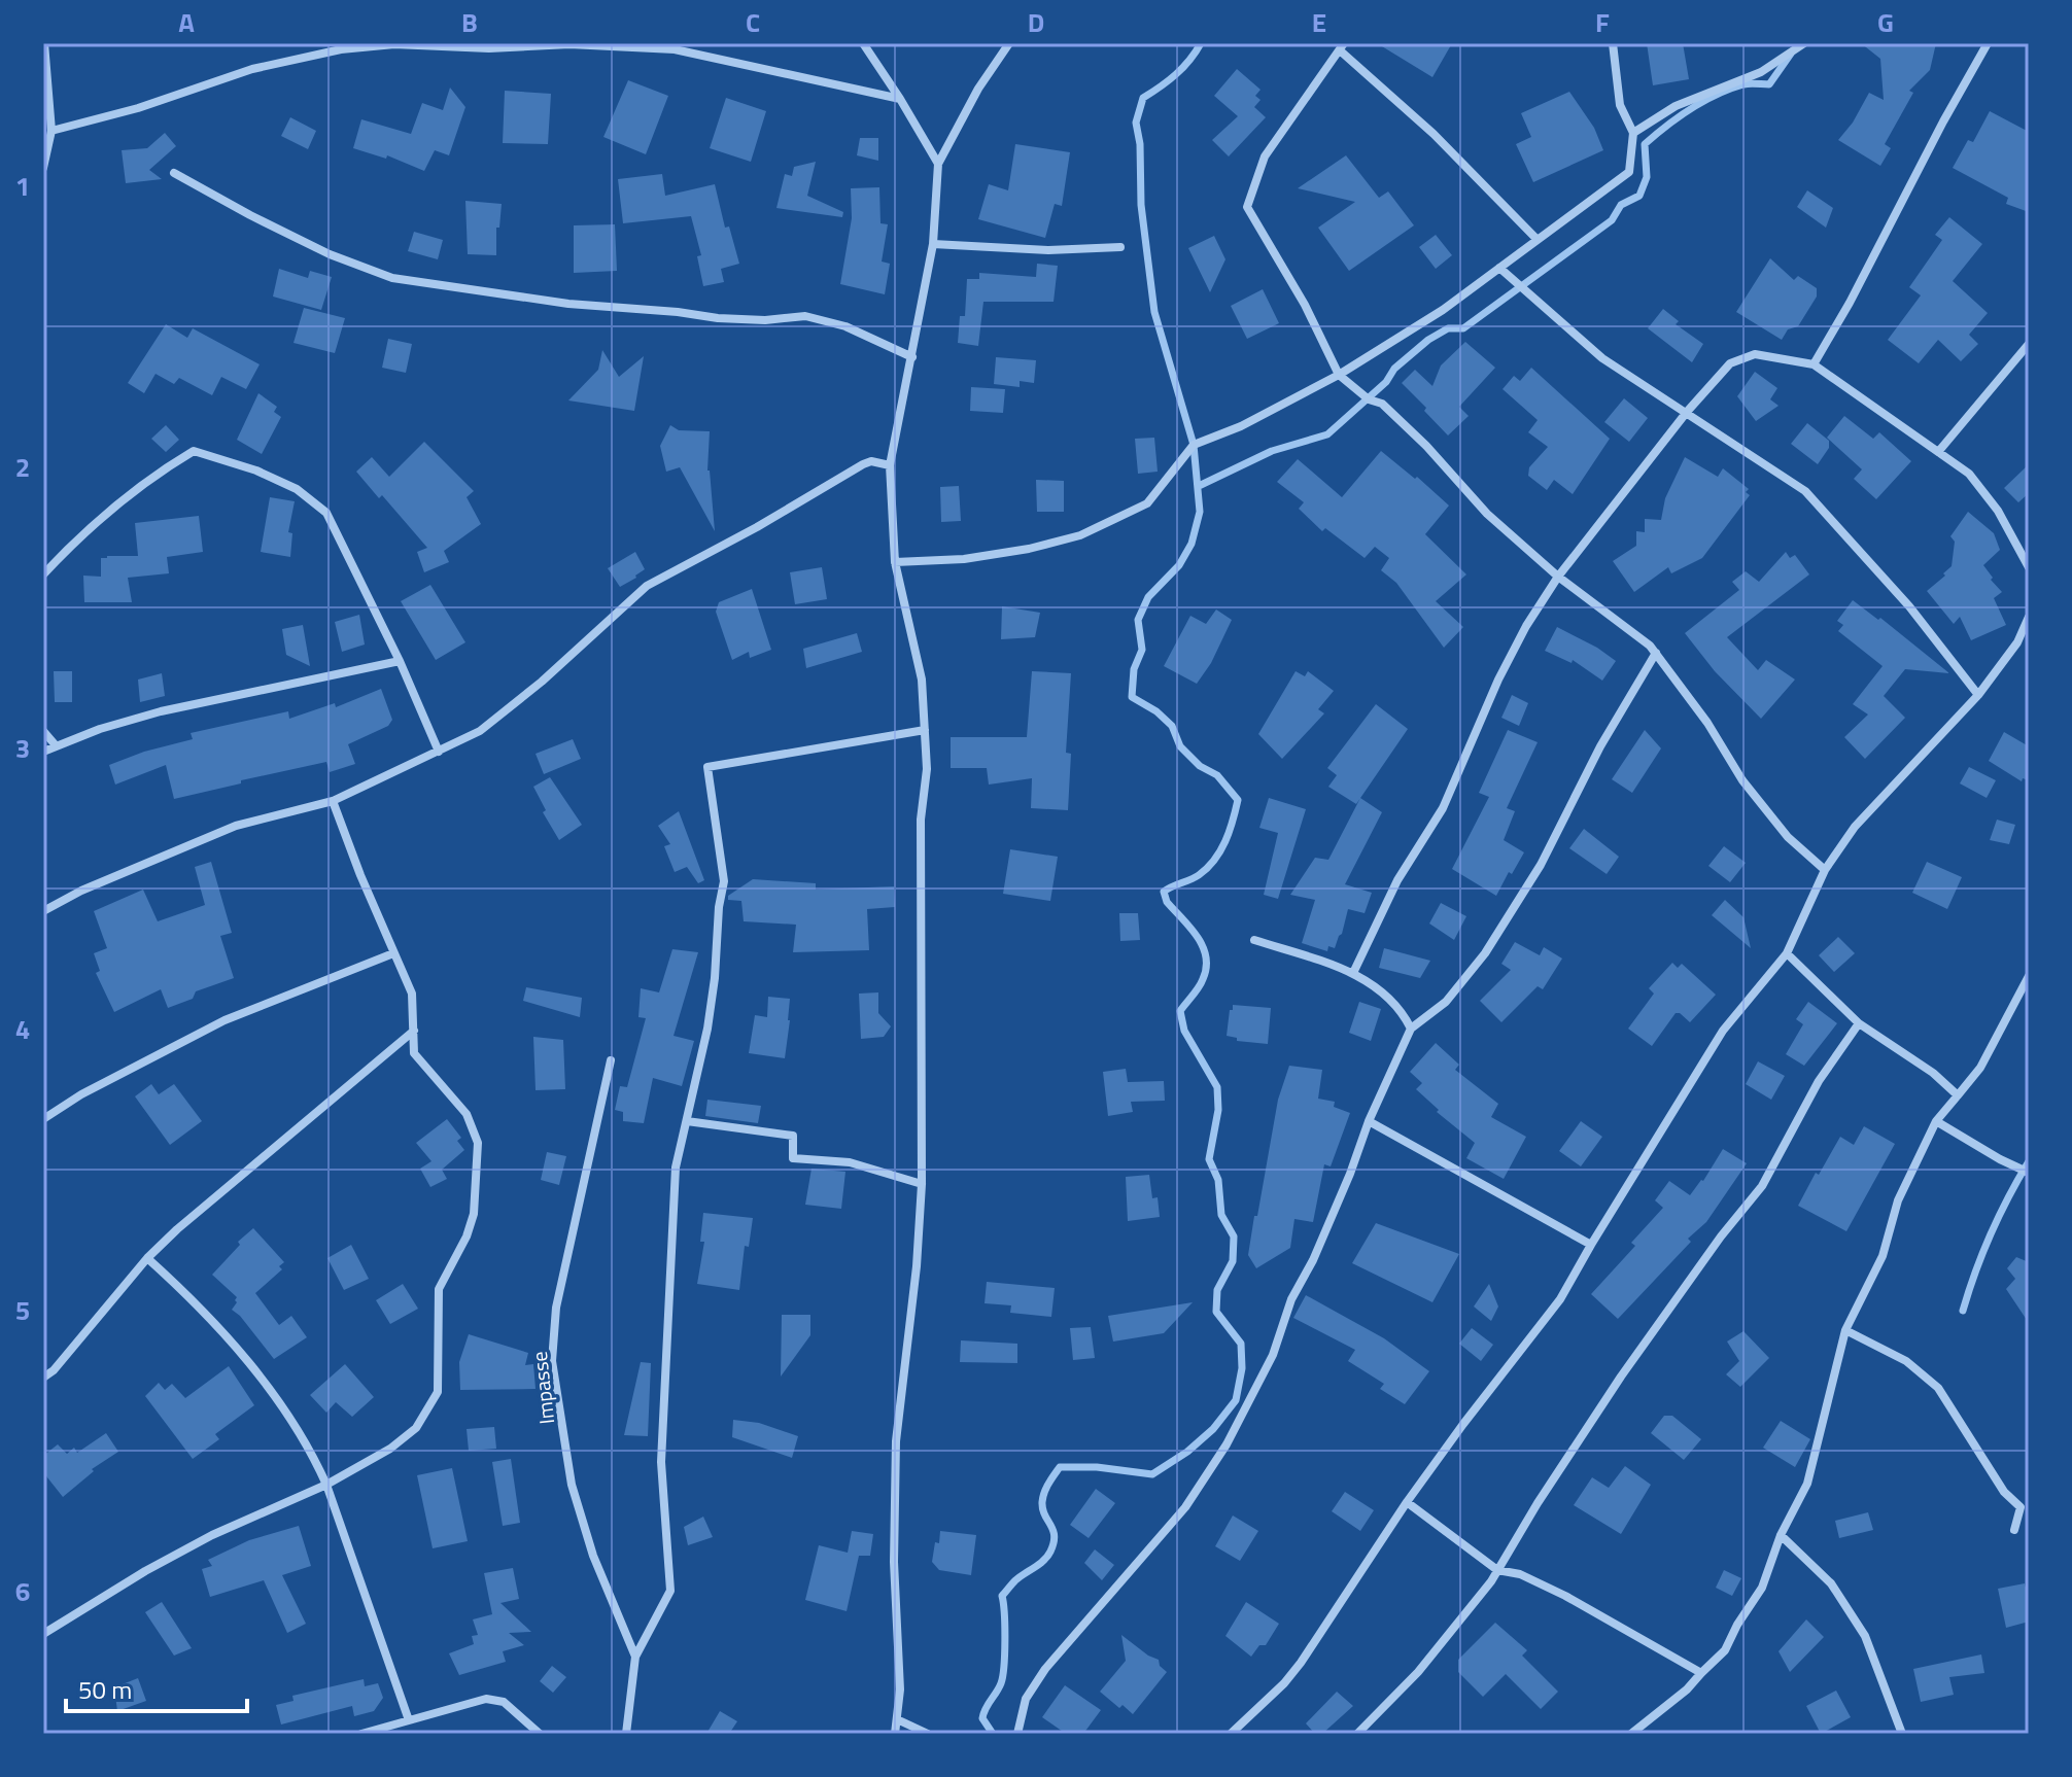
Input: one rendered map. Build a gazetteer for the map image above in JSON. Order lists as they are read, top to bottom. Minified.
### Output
{"streets":{"street":["Impasse"]},"scale_bar":"50 m","grid":{"columns":["A","B","C","D","E","F","G"],"rows":["1","2","3","4","5","6"]}}
